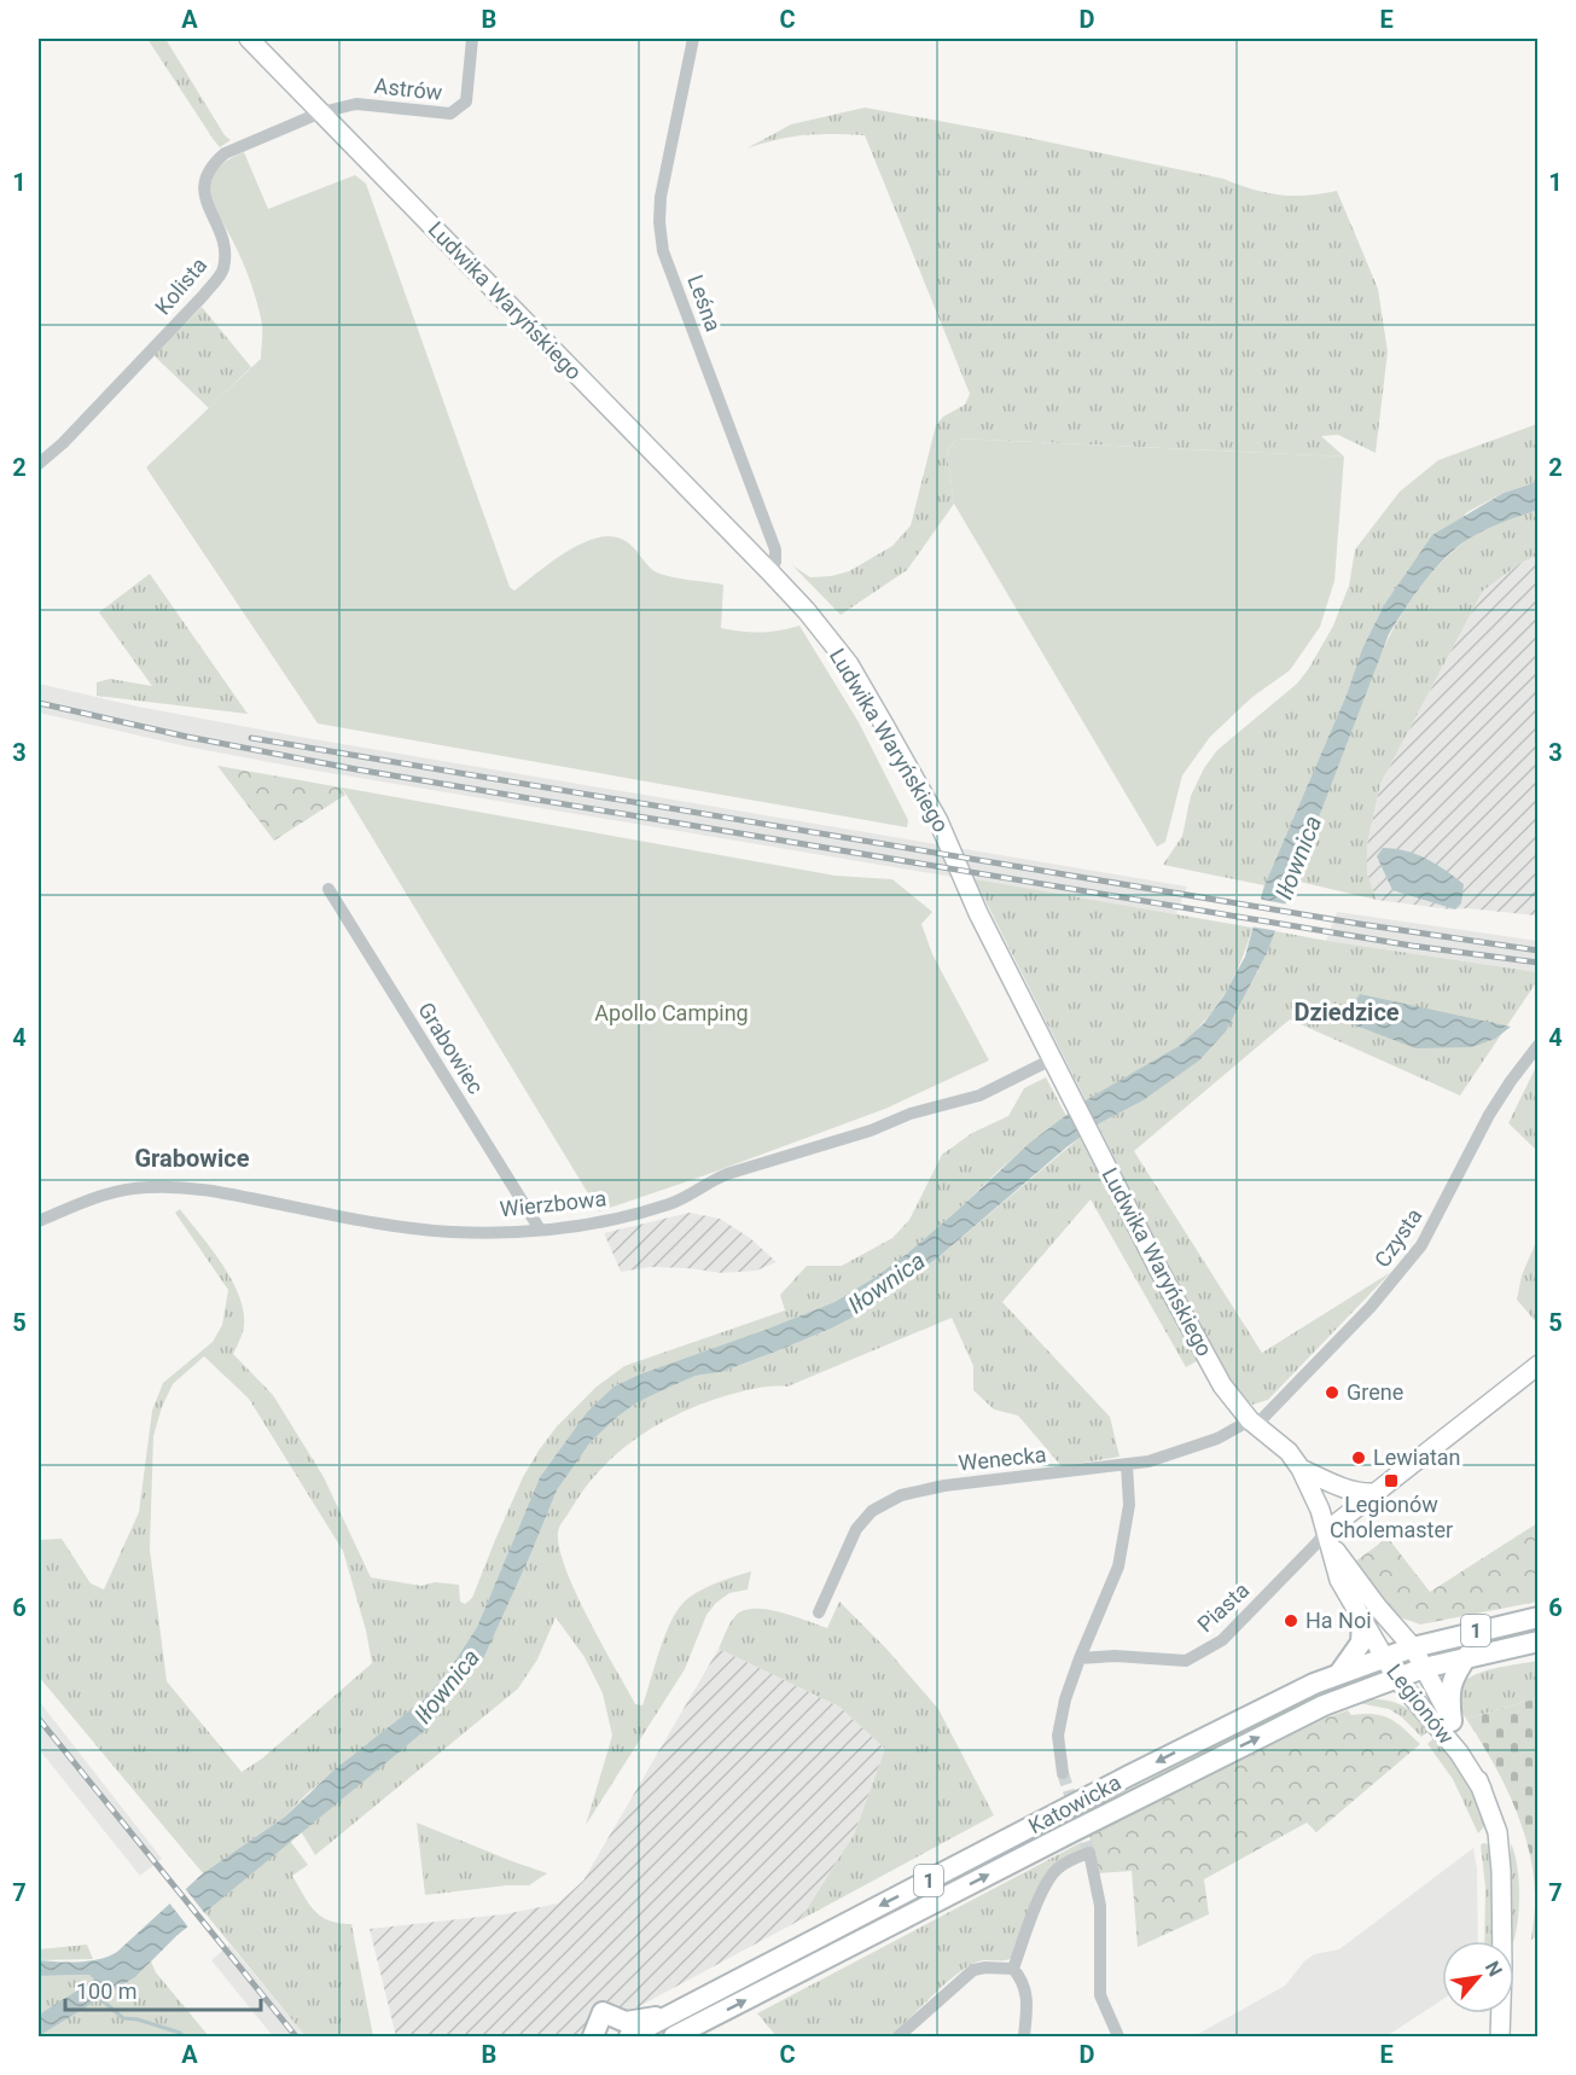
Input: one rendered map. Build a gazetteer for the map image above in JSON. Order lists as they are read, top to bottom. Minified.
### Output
{"streets":{"main road":["1","Katowicka"],"street":["Astrów","Kolista","Ludwika Waryńskiego","Leśna","Grabowiec","Wierzbowa","Czysta","Wenecka","Piasta","Legionów"]},"crossings":[["Astrów","Kolista"],["Astrów","Ludwika Waryńskiego"],["Kolista","Ludwika Waryńskiego"],["Ludwika Waryńskiego","Leśna"],["Ludwika Waryńskiego","Wierzbowa"],["Ludwika Waryńskiego","Czysta"],["Ludwika Waryńskiego","Wenecka"],["Ludwika Waryńskiego","Piasta"],["Ludwika Waryńskiego","Legionów"],["Grabowiec","Wierzbowa"],["Czysta","Wenecka"],["Piasta","Legionów"],["Legionów","Katowicka"]],"districts":["Dziedzice","Grabowice"],"water":["Iłownica"],"parks":["Apollo Camping"],"places":{"other":["Grene","Lewiatan","Ha Noi"],"transit":["Legionów Cholemaster"]},"scale_bar":"100 m","north":"top right","grid":{"columns":["A","B","C","D","E"],"rows":["1","2","3","4","5","6","7"]}}
